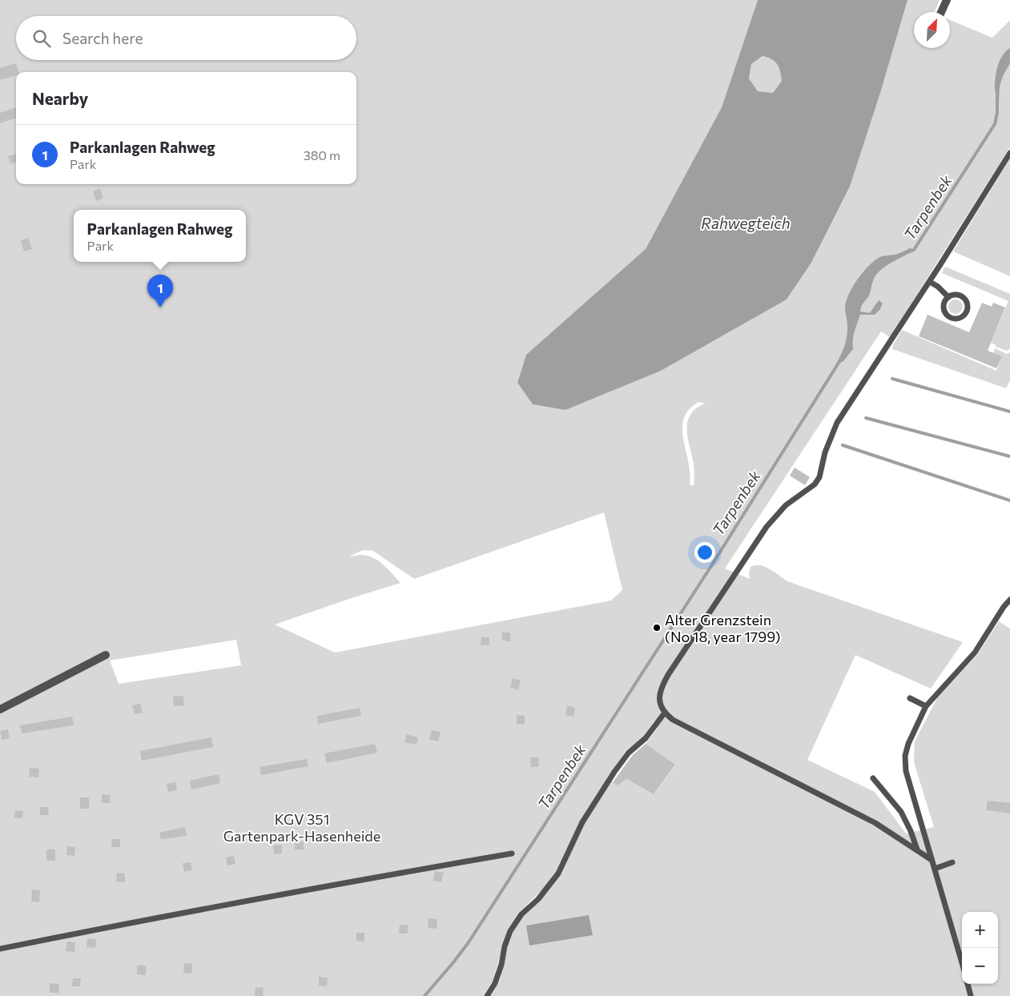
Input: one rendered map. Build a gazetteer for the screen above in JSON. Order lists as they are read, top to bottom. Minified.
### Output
{"water":["Tarpenbek","Rahwegteich"],"parks":["KGV 351 Gartenpark-Hasenheide"],"places":["Alter Grenzstein (No 18, year 1799)"],"north":"top right","page":{"search":"Search here","heading":"Nearby","list":[{"mark":"1","name":"Parkanlagen Rahweg","note":"Park","value":"380 m"}],"popup":["Parkanlagen Rahweg","Park"],"pins":"1","map_buttons":["+","−"]}}
